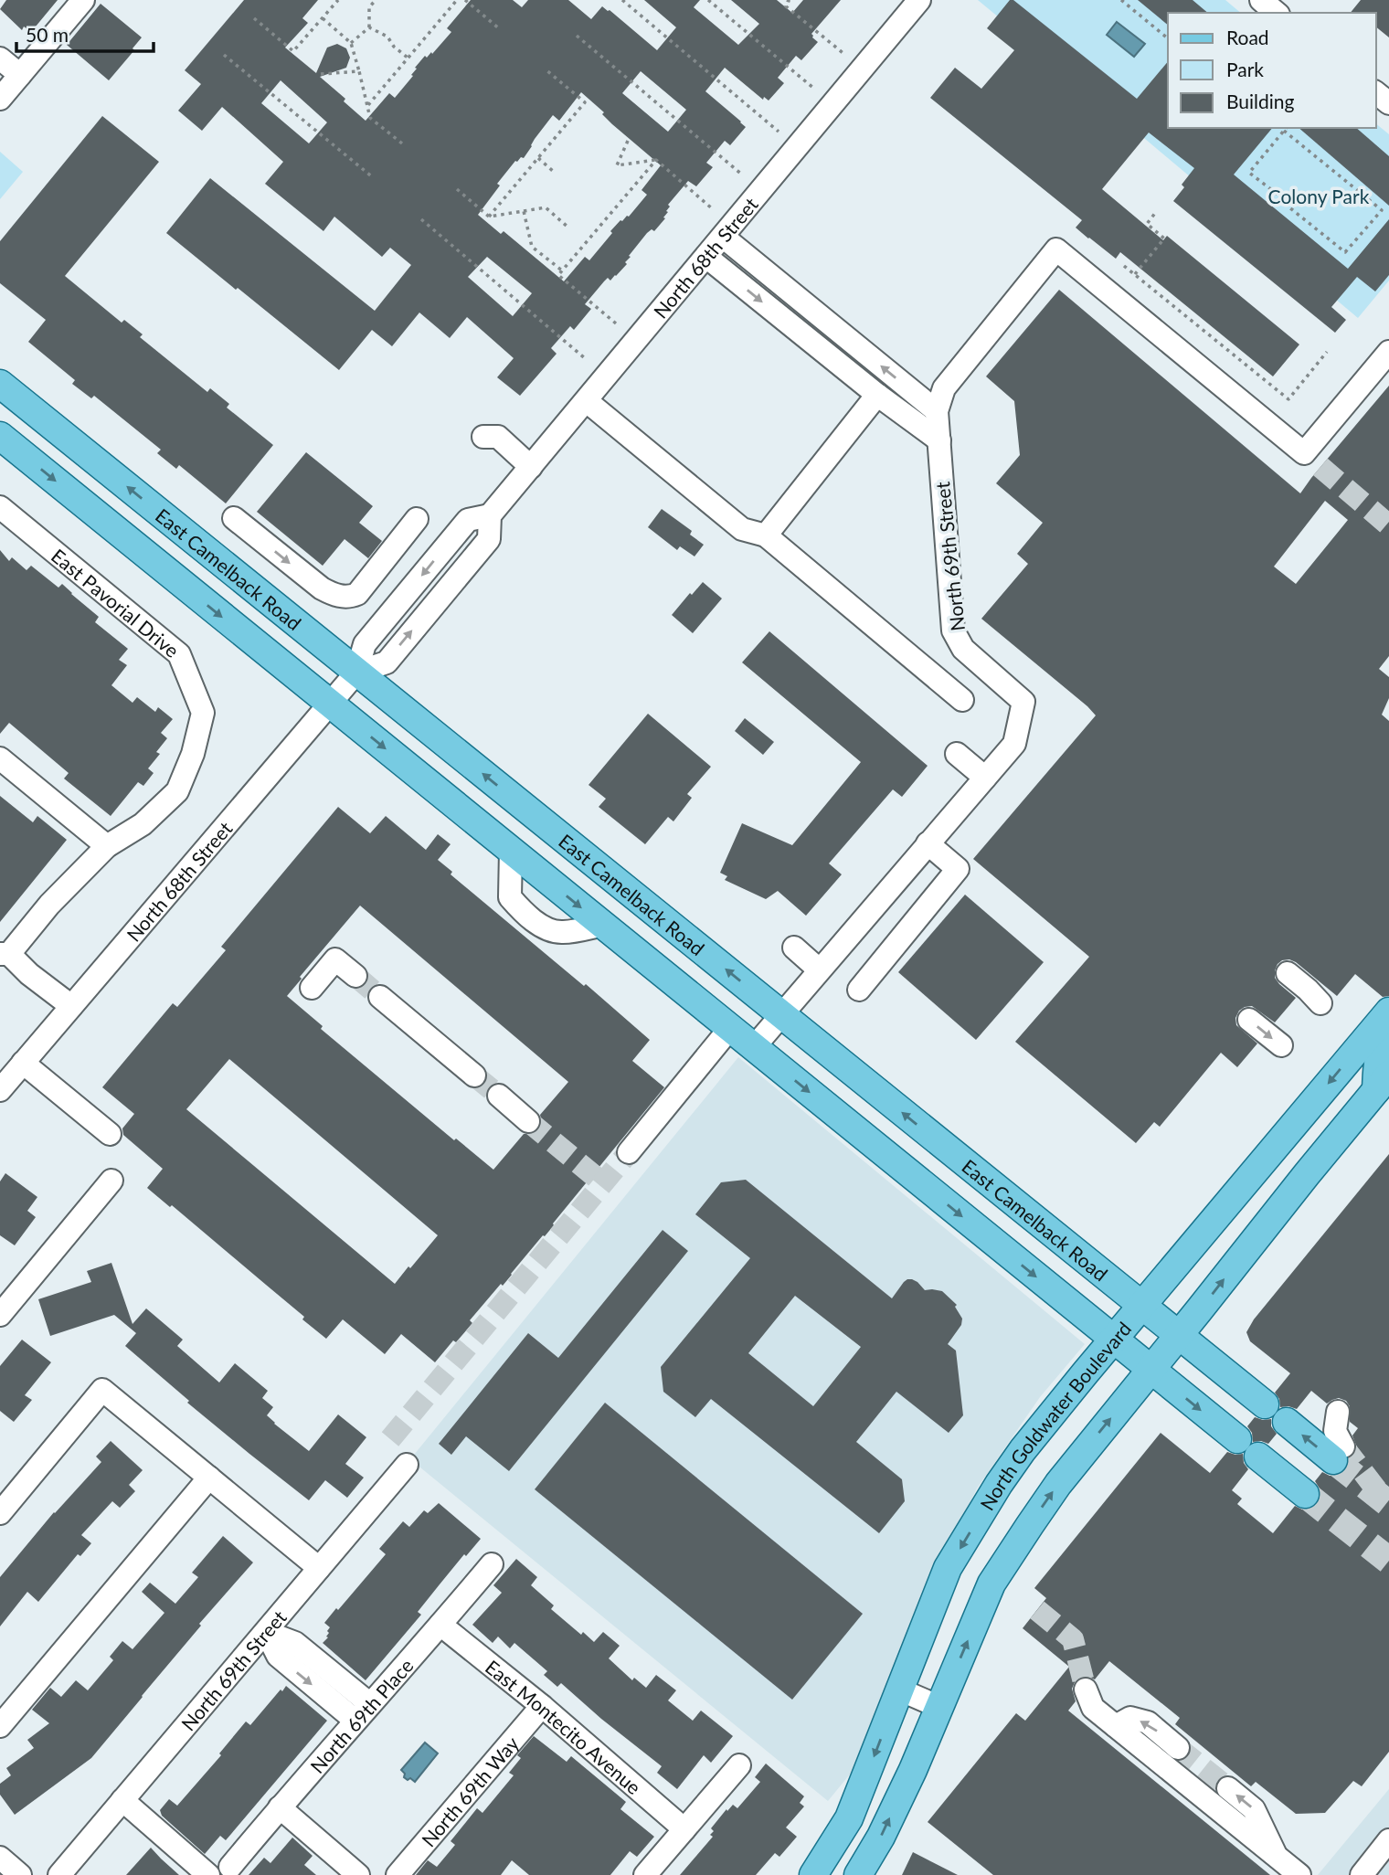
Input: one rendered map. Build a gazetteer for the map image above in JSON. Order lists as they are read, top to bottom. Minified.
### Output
{"streets":{"main road":["East Camelback Road","North Goldwater Boulevard"],"street":["North 68th Street","North 69th Street","East Pavorial Drive","North 69th Place","East Montecito Avenue","North 69th Way"]},"crossings":[["North 68th Street","East Camelback Road"],["North 69th Street","East Camelback Road"],["East Camelback Road","North Goldwater Boulevard"],["North 69th Place","East Montecito Avenue"],["East Montecito Avenue","North 69th Way"]],"parks":["Colony Park"],"legend":["Road","Park","Building"],"scale_bar":"50 m"}
